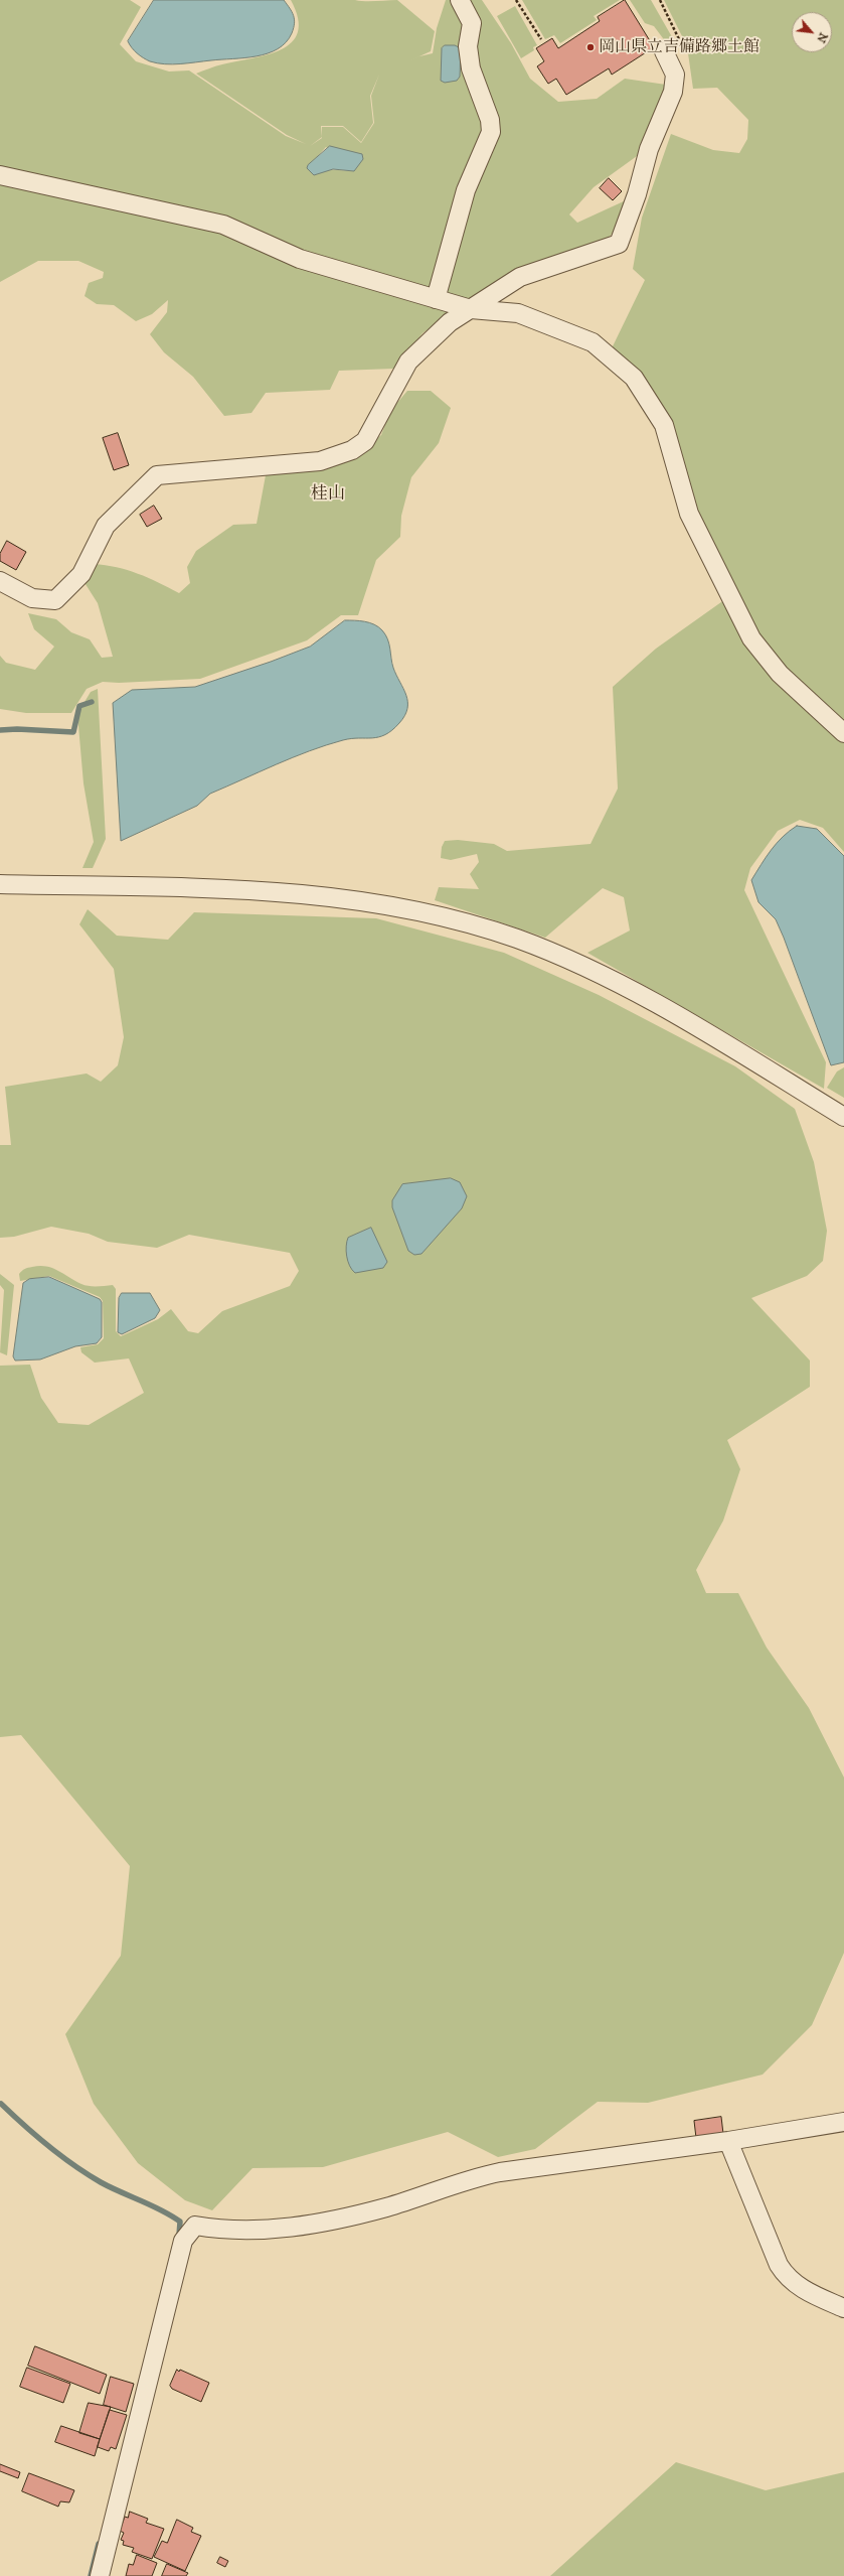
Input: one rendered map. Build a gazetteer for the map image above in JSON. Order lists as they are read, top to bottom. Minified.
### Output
{"districts":["桂山"],"places":["岡山県立吉備路郷土館"],"north":"bottom right"}
